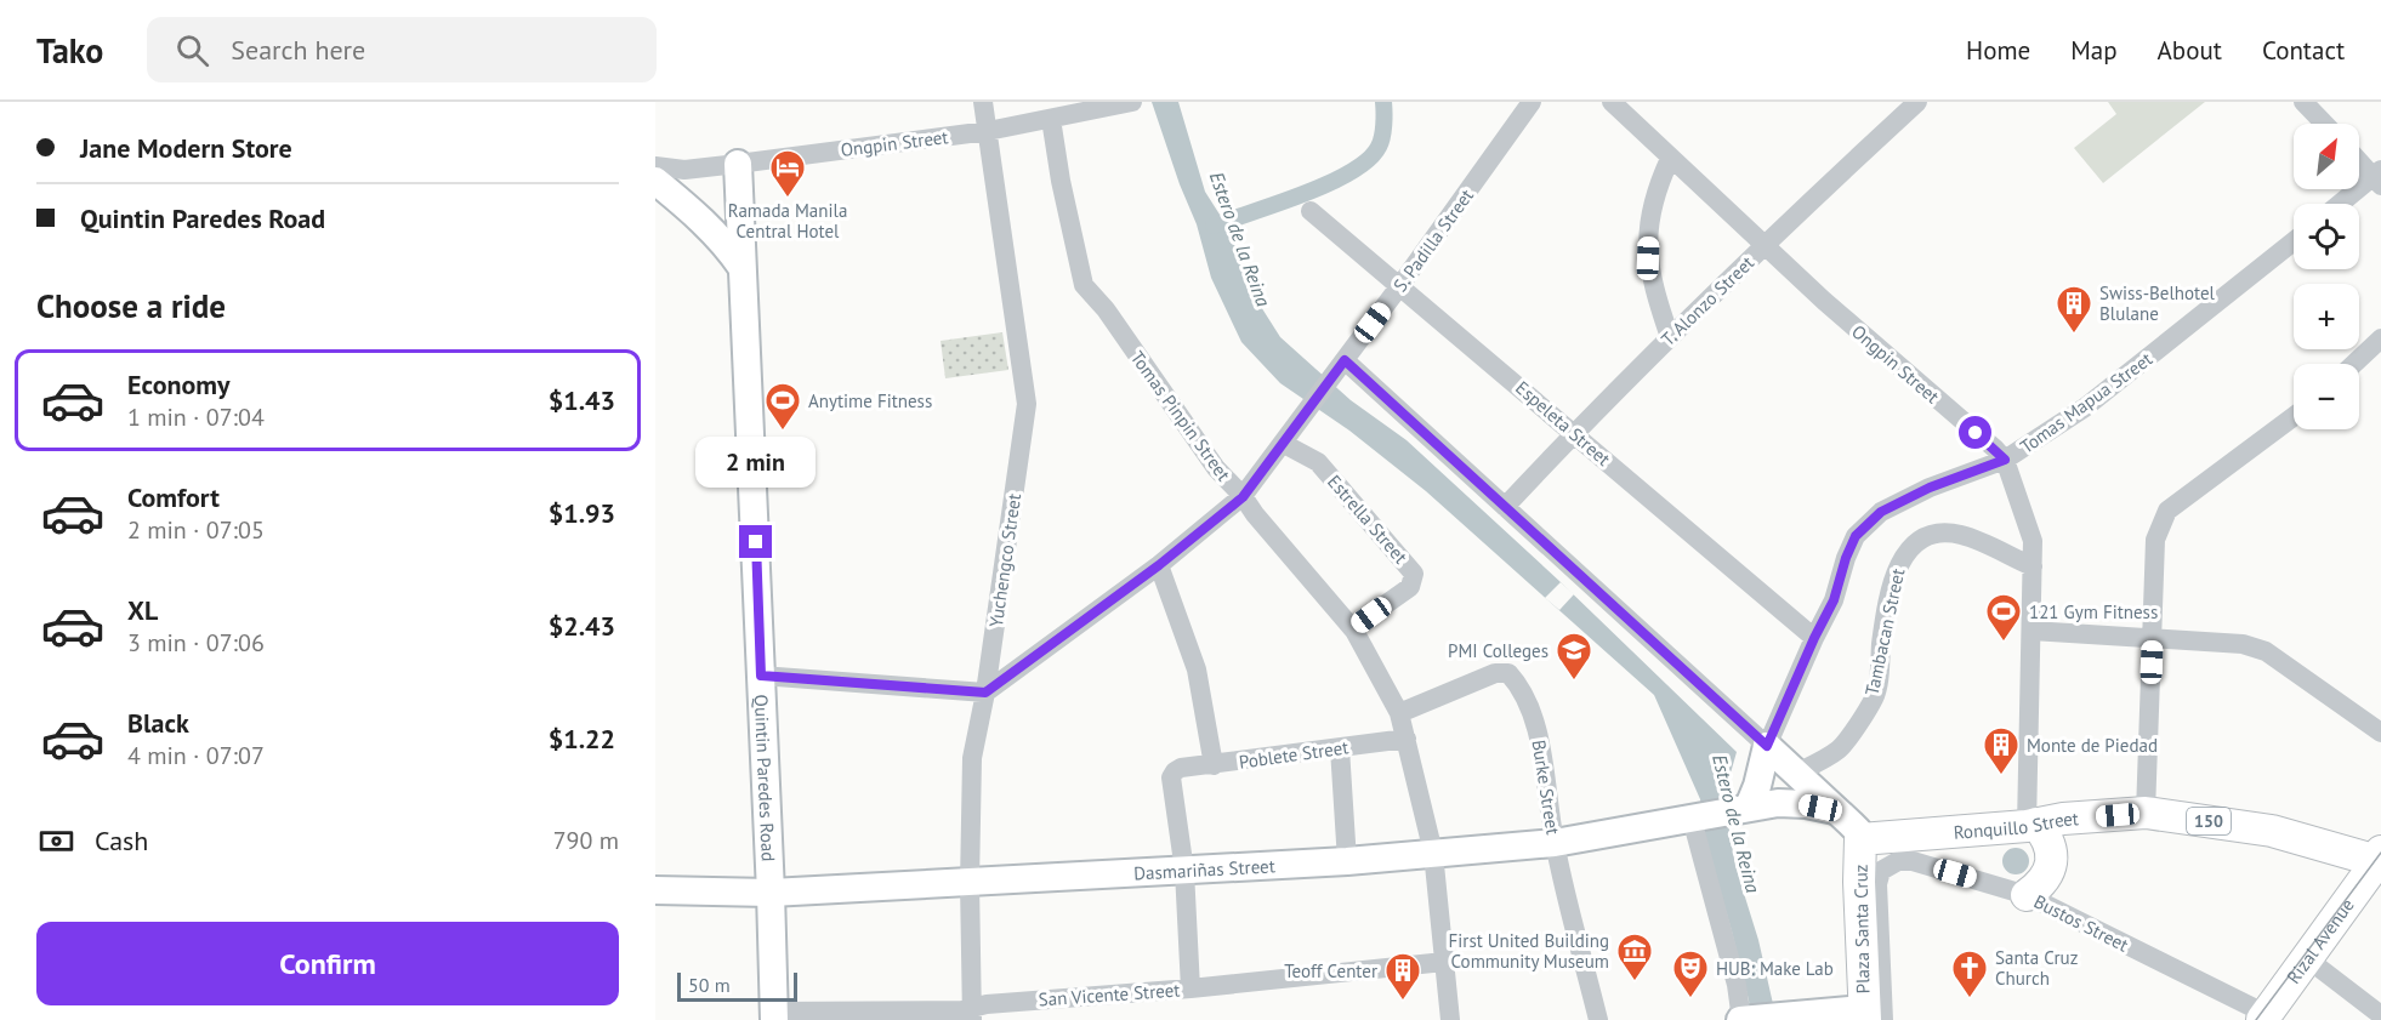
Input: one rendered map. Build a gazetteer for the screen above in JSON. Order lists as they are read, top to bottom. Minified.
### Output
{"streets":{"main road":["150","Ronquillo Street","Plaza Santa Cruz","Rizal Avenue"],"street":["Ongpin Street","S. Padilla Street","T. Alonzo Street","Tomas Mapua Street","Tomas Pinpin Street","Espeleta Street","Estrella Street","Yuchengco Street","Tambacan Street","Poblete Street","Quintin Paredes Road","Burke Street","Dasmariñas Street","Bustos Street","San Vicente Street"]},"crossings":[["Ongpin Street","T. Alonzo Street"],["Ongpin Street","Tomas Mapua Street"],["Ongpin Street","Tomas Pinpin Street"],["Ongpin Street","Yuchengco Street"],["Ongpin Street","Tambacan Street"],["Ongpin Street","Quintin Paredes Road"],["Ongpin Street","Ronquillo Street"],["S. Padilla Street","Tomas Pinpin Street"],["S. Padilla Street","Espeleta Street"],["S. Padilla Street","Estrella Street"],["S. Padilla Street","Yuchengco Street"],["T. Alonzo Street","Espeleta Street"],["Tomas Mapua Street","Espeleta Street"],["Tomas Pinpin Street","Estrella Street"],["Tomas Pinpin Street","Poblete Street"],["Tomas Pinpin Street","Burke Street"],["Tomas Pinpin Street","Dasmariñas Street"],["Tomas Pinpin Street","San Vicente Street"],["Yuchengco Street","Dasmariñas Street"],["Yuchengco Street","San Vicente Street"],["Poblete Street","Dasmariñas Street"],["Quintin Paredes Road","Dasmariñas Street"],["Quintin Paredes Road","San Vicente Street"],["Burke Street","Dasmariñas Street"],["Ronquillo Street","Plaza Santa Cruz"],["Ronquillo Street","Rizal Avenue"],["Bustos Street","Plaza Santa Cruz"],["Bustos Street","Rizal Avenue"]],"water":["Estero de la Reina"],"places":{"hotel":["Ramada Manila Central Hotel"],"building":["Swiss-Belhotel Blulane","Monte de Piedad","Teoff Center"],"sports":["Anytime Fitness","121 Gym Fitness"],"school or university":["PMI Colleges"],"museum":["First United Building Community Museum"],"theatre":["HUB: Make Lab"],"church":["Santa Cruz Church"]},"scale_bar":"50 m","north":"top right","page":{"header":"Tako","search":"Search here","nav":["Home","Map","About","Contact"],"banner":["Jane Modern Store","Quintin Paredes Road"],"map_buttons":["+","−"],"heading":"Choose a ride","list":[{"name":"Economy","note":"1 min · 07:04","value":"$1.43"},{"name":"Comfort","note":"2 min · 07:05","value":"$1.93"},{"name":"XL","note":"3 min · 07:06","value":"$2.43"},{"name":"Black","note":"4 min · 07:07","value":"$1.22"}],"bubble":"2 min","pay":["Cash","790 m"],"buttons":"Confirm","scale":"50 m"}}
